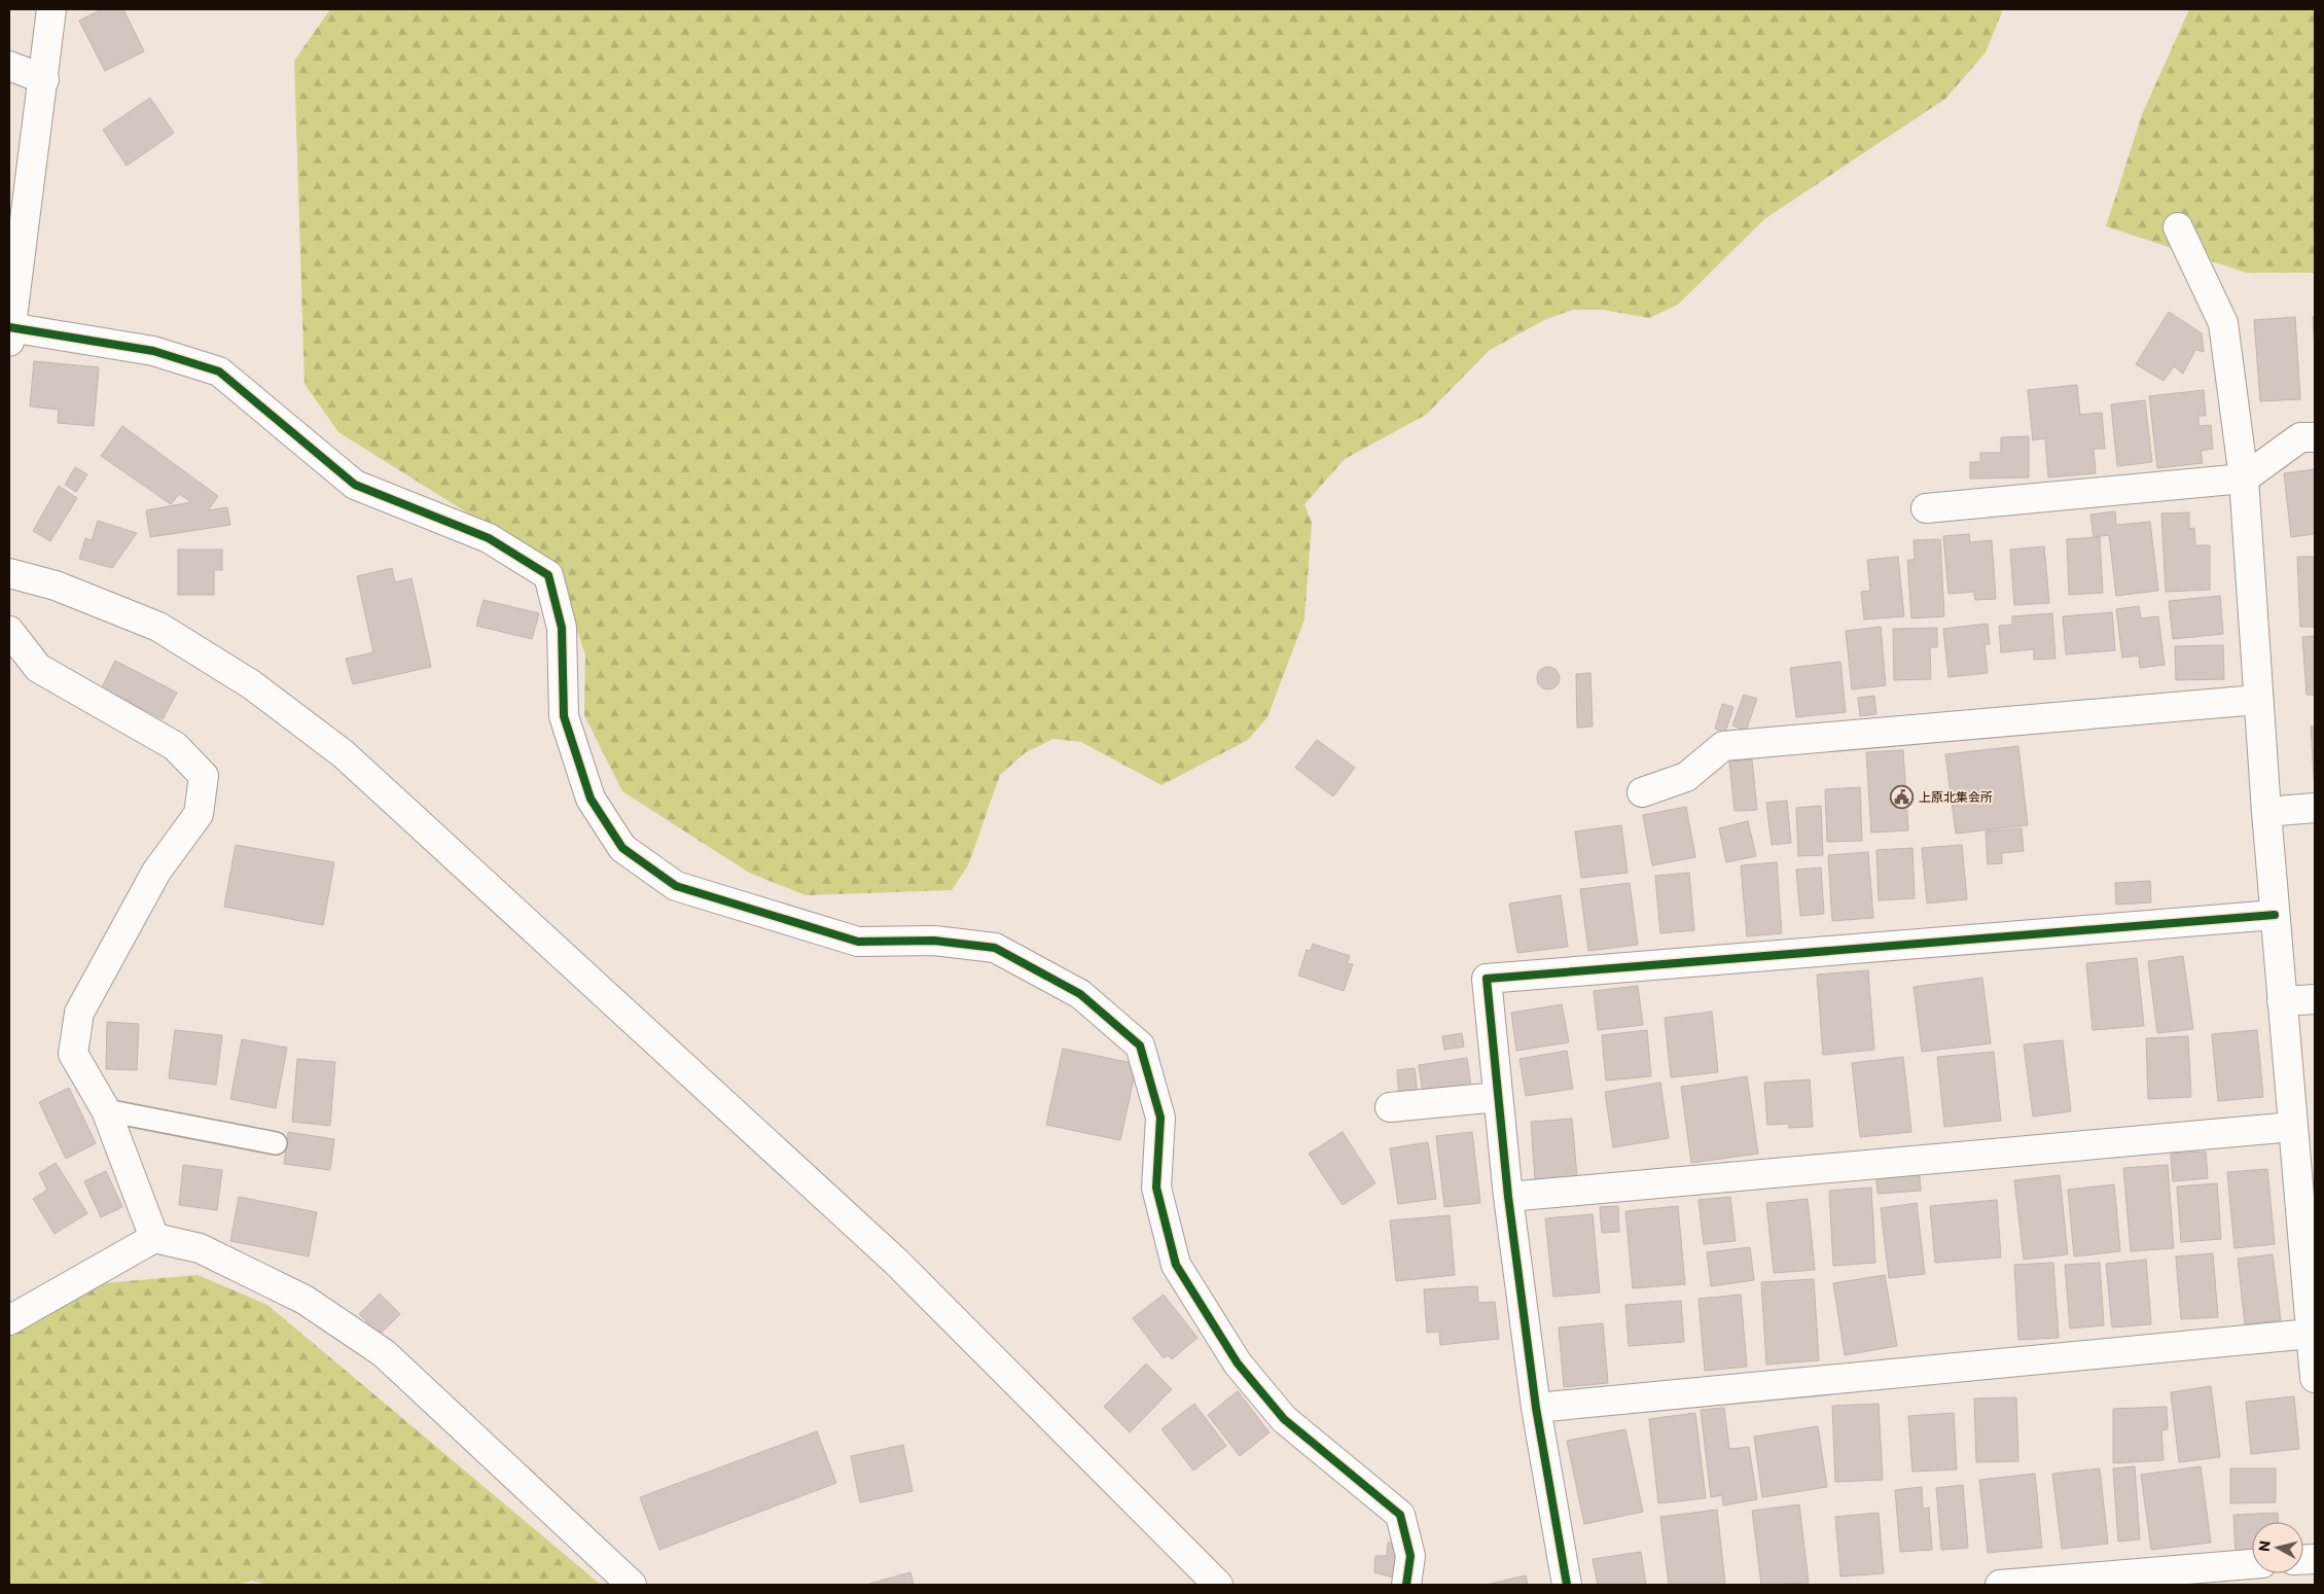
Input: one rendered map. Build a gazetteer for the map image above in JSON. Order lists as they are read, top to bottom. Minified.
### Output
{"places":{"public building":["上原北集会所"]},"north":"left"}
